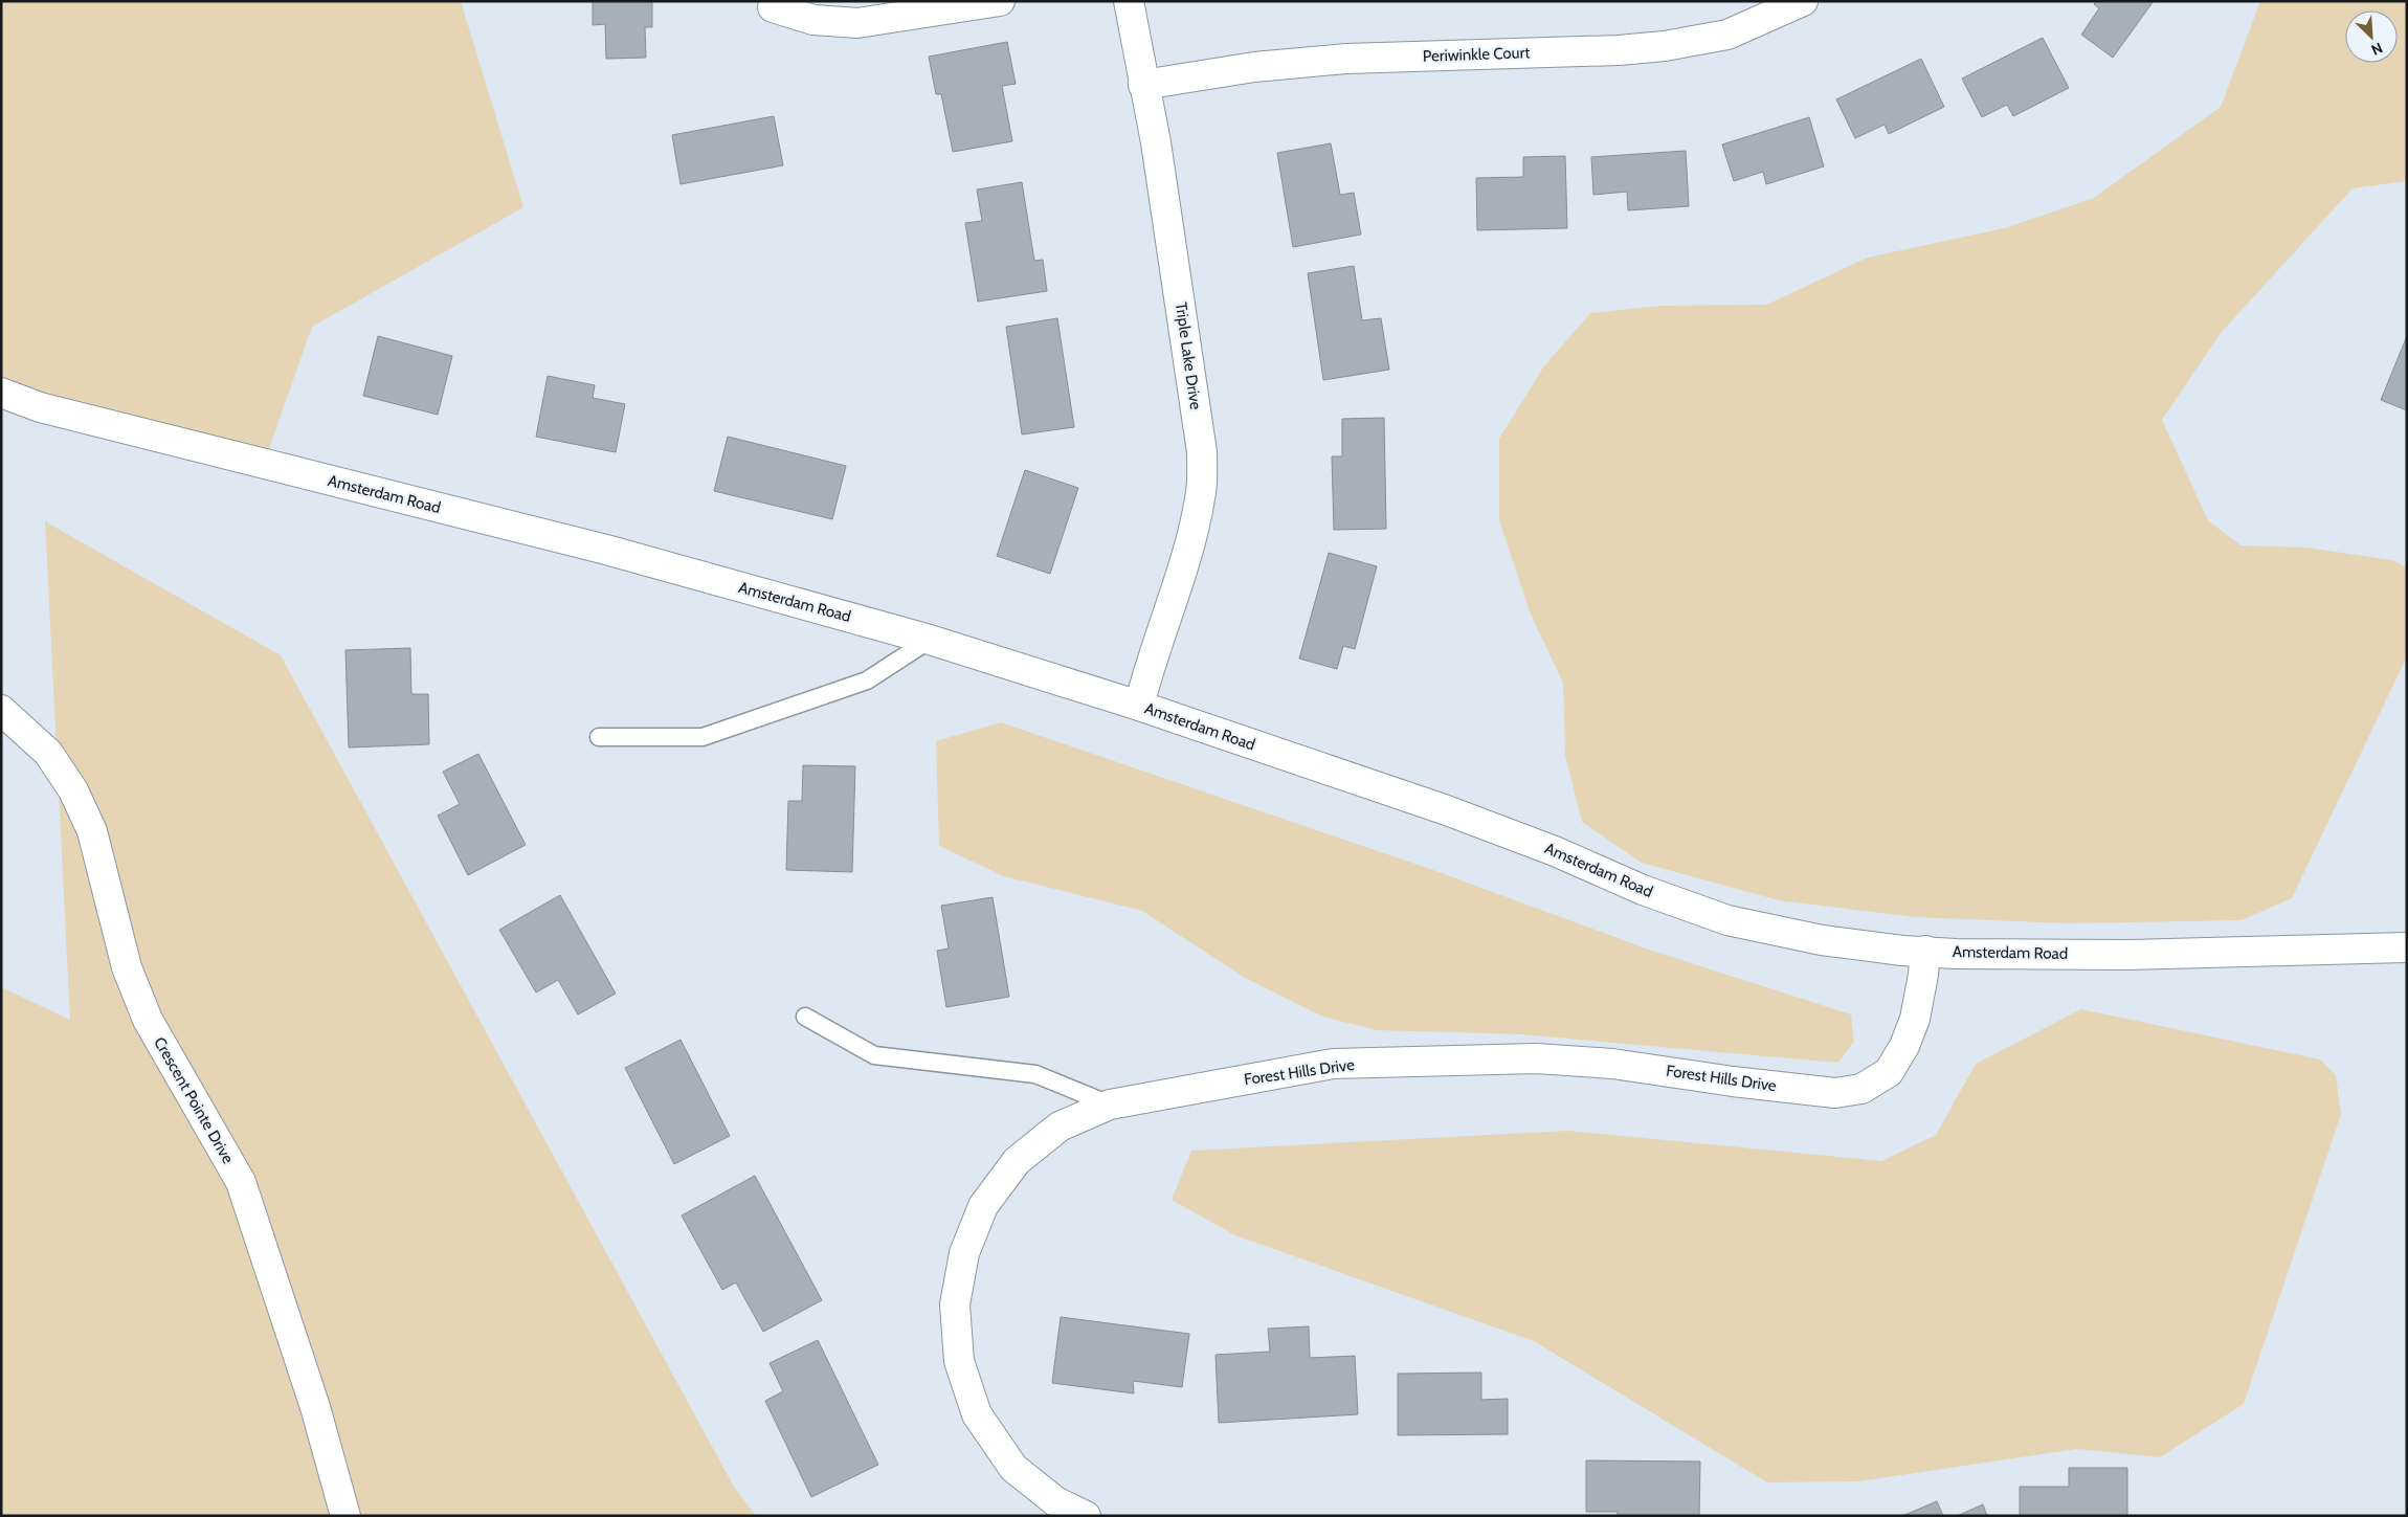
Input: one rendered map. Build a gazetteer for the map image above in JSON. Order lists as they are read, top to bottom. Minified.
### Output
{"streets":{"street":["Periwinkle Court","Triple Lake Drive","Amsterdam Road","Forest Hills Drive","Crescent Pointe Drive"]},"crossings":[["Periwinkle Court","Triple Lake Drive"],["Triple Lake Drive","Amsterdam Road"],["Amsterdam Road","Forest Hills Drive"]],"north":"bottom right"}
